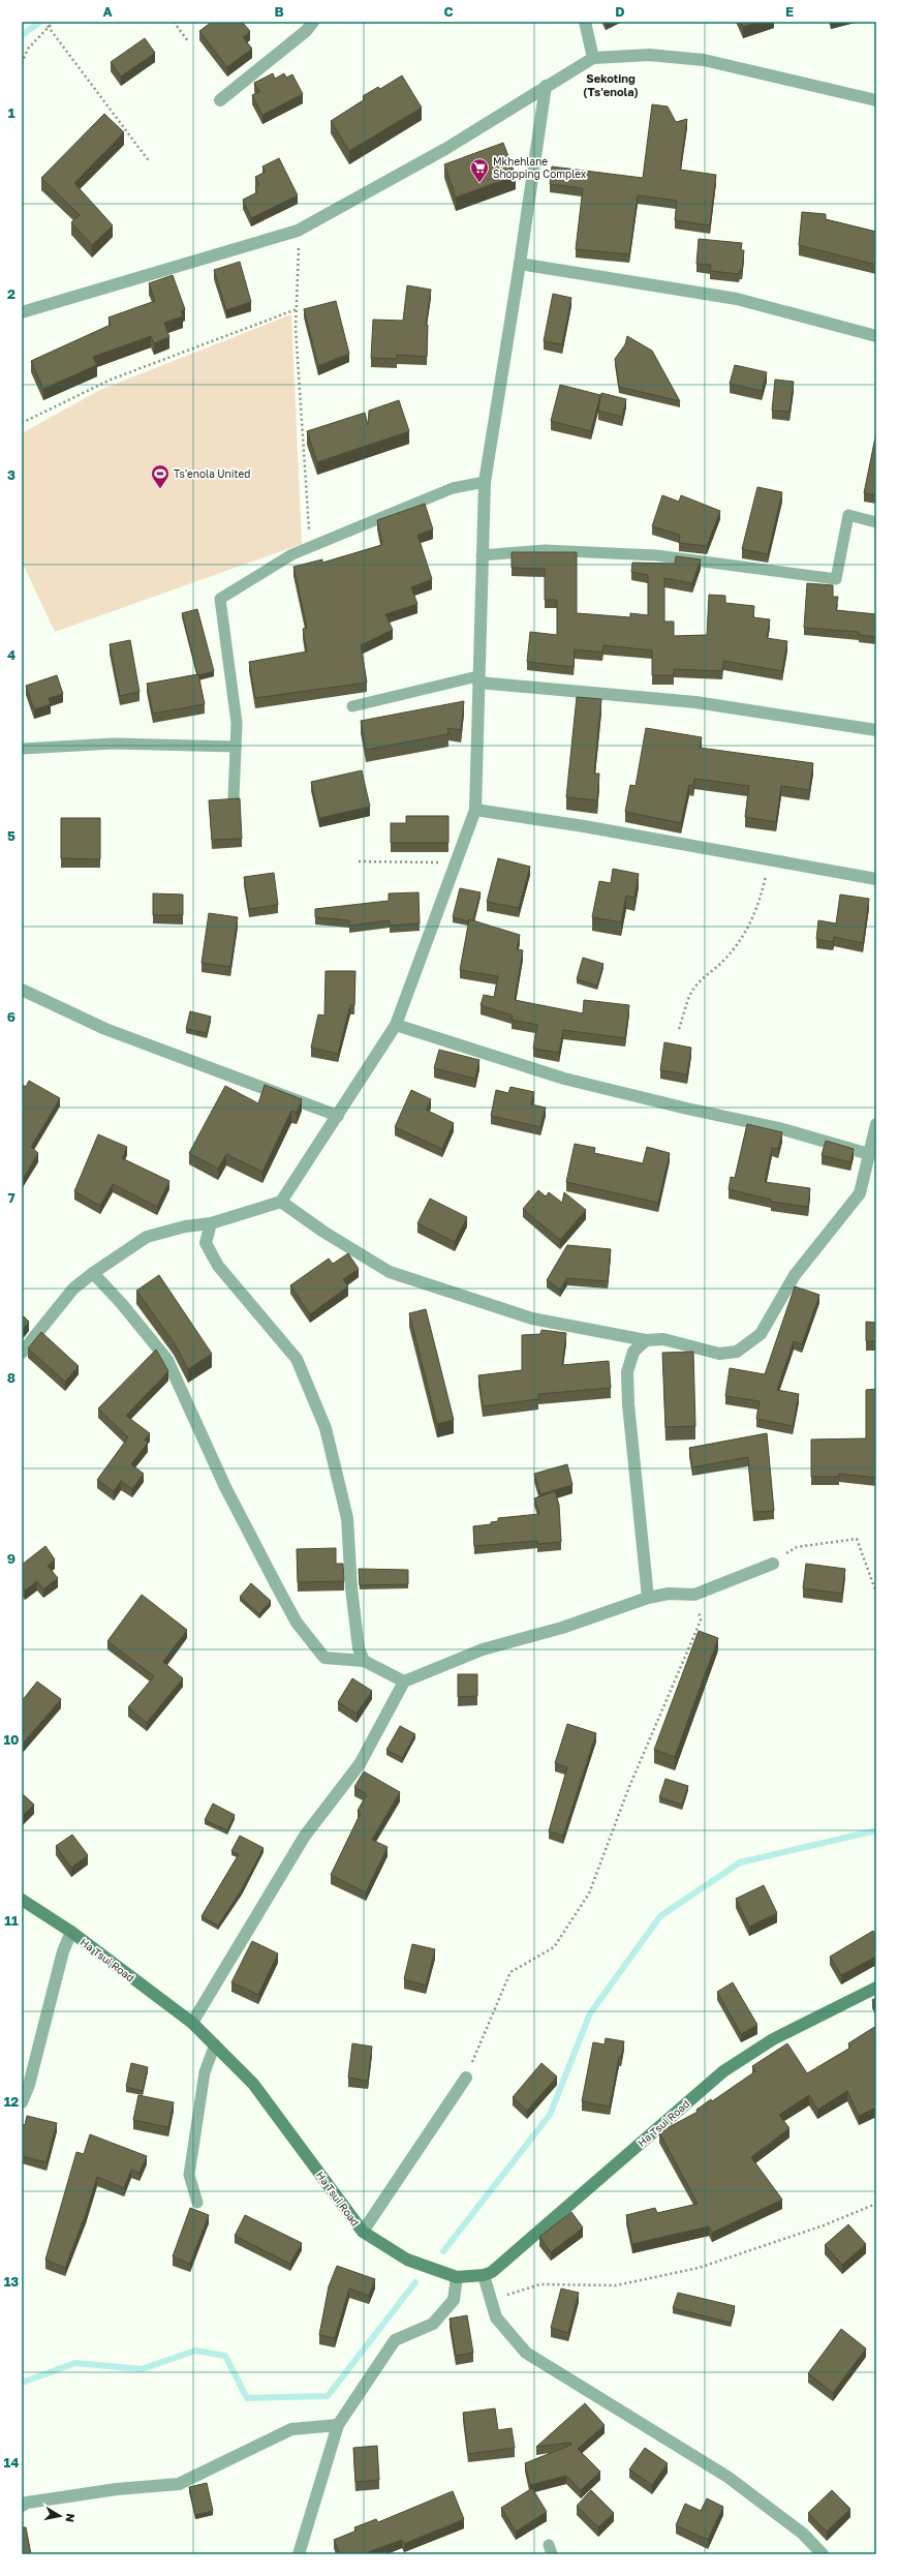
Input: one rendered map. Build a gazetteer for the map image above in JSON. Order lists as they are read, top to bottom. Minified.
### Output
{"streets":{"street":["Ha Tsui Road"]},"districts":["Sekoting (Ts'enola)"],"places":{"supermarket":["Mkhehlane Shopping Complex"],"sports":["Ts'enola United"]},"north":"right","grid":{"columns":["A","B","C","D","E"],"rows":["1","2","3","4","5","6","7","8","9","10","11","12","13","14"]}}
